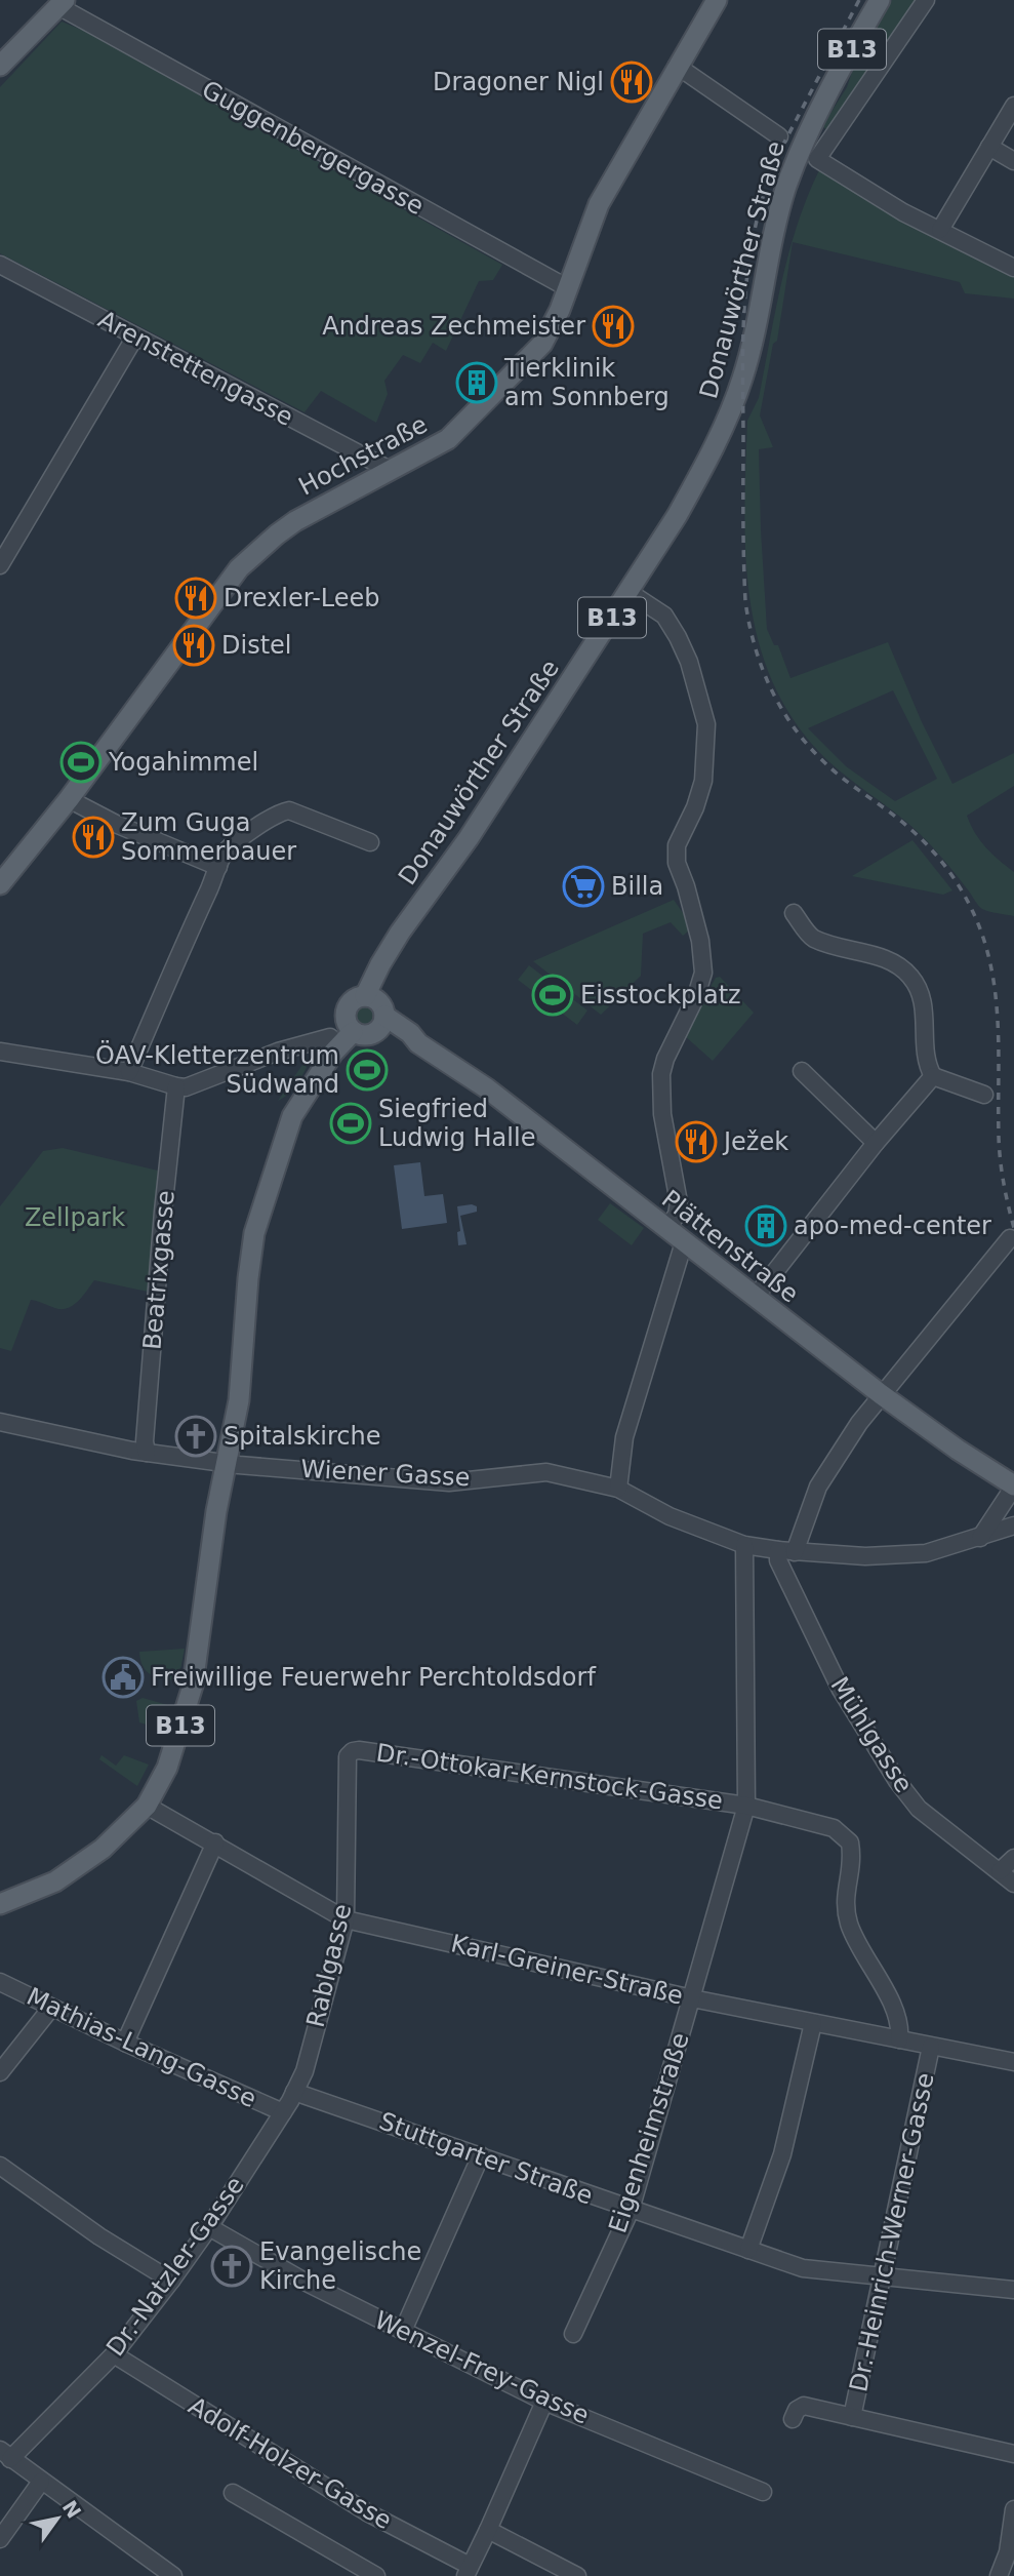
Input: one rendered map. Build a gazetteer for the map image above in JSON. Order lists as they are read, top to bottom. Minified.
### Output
{"streets":{"main road":["B13","Donauwörther Straße","Hochstraße","Plättenstraße"],"street":["Guggenbergergasse","Arenstettengasse","Beatrixgasse","Wiener Gasse","Mühlgasse","Dr.-Ottokar-Kernstock-Gasse","Rablgasse","Karl-Greiner-Straße","Mathias-Lang-Gasse","Eigenheimstraße","Stuttgarter Straße","Dr.-Heinrich-Werner-Gasse","Dr.-Natzler-Gasse","Wenzel-Frey-Gasse","Adolf-Holzer-Gasse"]},"crossings":[["B13","Donauwörther Straße"],["B13","Plättenstraße"],["B13","Wiener Gasse"],["B13","Karl-Greiner-Straße"],["Guggenbergergasse","Hochstraße"],["Donauwörther Straße","Plättenstraße"],["Arenstettengasse","Hochstraße"],["Beatrixgasse","Wiener Gasse"],["Wiener Gasse","Mühlgasse"],["Wiener Gasse","Eigenheimstraße"],["Dr.-Ottokar-Kernstock-Gasse","Rablgasse"],["Dr.-Ottokar-Kernstock-Gasse","Karl-Greiner-Straße"],["Dr.-Ottokar-Kernstock-Gasse","Eigenheimstraße"],["Rablgasse","Karl-Greiner-Straße"],["Rablgasse","Stuttgarter Straße"],["Rablgasse","Dr.-Natzler-Gasse"],["Karl-Greiner-Straße","Eigenheimstraße"],["Karl-Greiner-Straße","Dr.-Heinrich-Werner-Gasse"],["Mathias-Lang-Gasse","Dr.-Natzler-Gasse"],["Eigenheimstraße","Stuttgarter Straße"],["Stuttgarter Straße","Dr.-Heinrich-Werner-Gasse"],["Stuttgarter Straße","Dr.-Natzler-Gasse"],["Dr.-Natzler-Gasse","Wenzel-Frey-Gasse"],["Dr.-Natzler-Gasse","Adolf-Holzer-Gasse"]],"parks":["Zellpark"],"places":{"restaurant":["Dragoner Nigl","Andreas Zechmeister","Drexler-Leeb","Distel","Zum Guga Sommerbauer","Ježek"],"building":["Tierklinik am Sonnberg","apo-med-center"],"sports":["Yogahimmel","Eisstockplatz","ÖAV-Kletterzentrum Südwand","Siegfried Ludwig Halle"],"supermarket":["Billa"],"church":["Spitalskirche","Evangelische Kirche"],"public building":["Freiwillige Feuerwehr Perchtoldsdorf"]},"north":"top right"}
